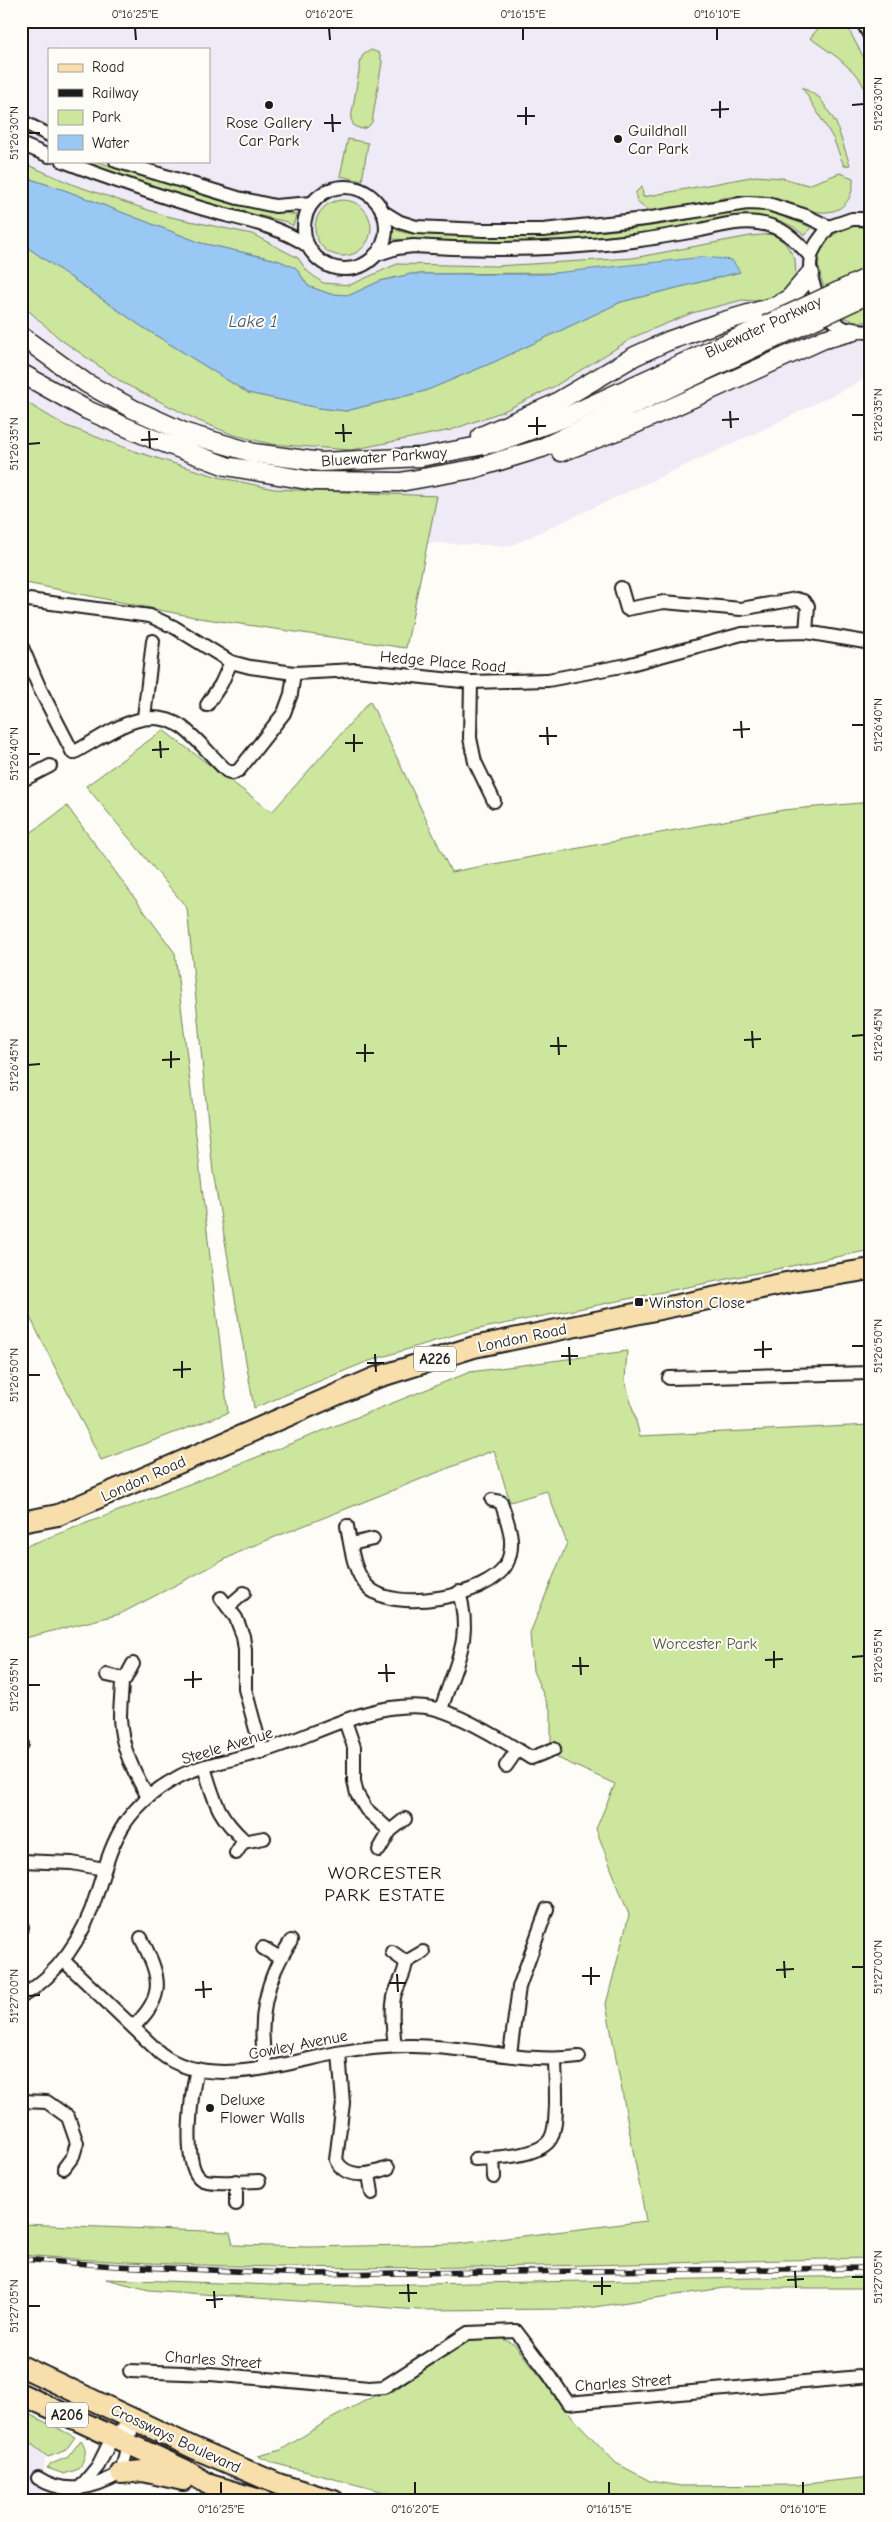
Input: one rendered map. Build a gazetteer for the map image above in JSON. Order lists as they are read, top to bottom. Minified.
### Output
{"streets":{"main road":["London Road","A226","A206","Crossways Boulevard"],"street":["Bluewater Parkway","Hedge Place Road","Steele Avenue","Cowley Avenue","Charles Street"]},"crossings":[["Steele Avenue","Cowley Avenue"]],"districts":["WORCESTER PARK ESTATE"],"water":["Lake 1"],"parks":["Worcester Park"],"places":{"other":["Rose Gallery Car Park","Guildhall Car Park","Deluxe Flower Walls"],"transit":["Winston Close"]},"legend":["Road","Railway","Park","Water"],"coordinates":["0°16'25\"E","0°16'20\"E","0°16'15\"E","0°16'10\"E","51°26'30\"N","51°26'35\"N","51°26'40\"N","51°26'45\"N","51°26'50\"N","51°26'55\"N","51°27'00\"N","51°27'05\"N"]}
